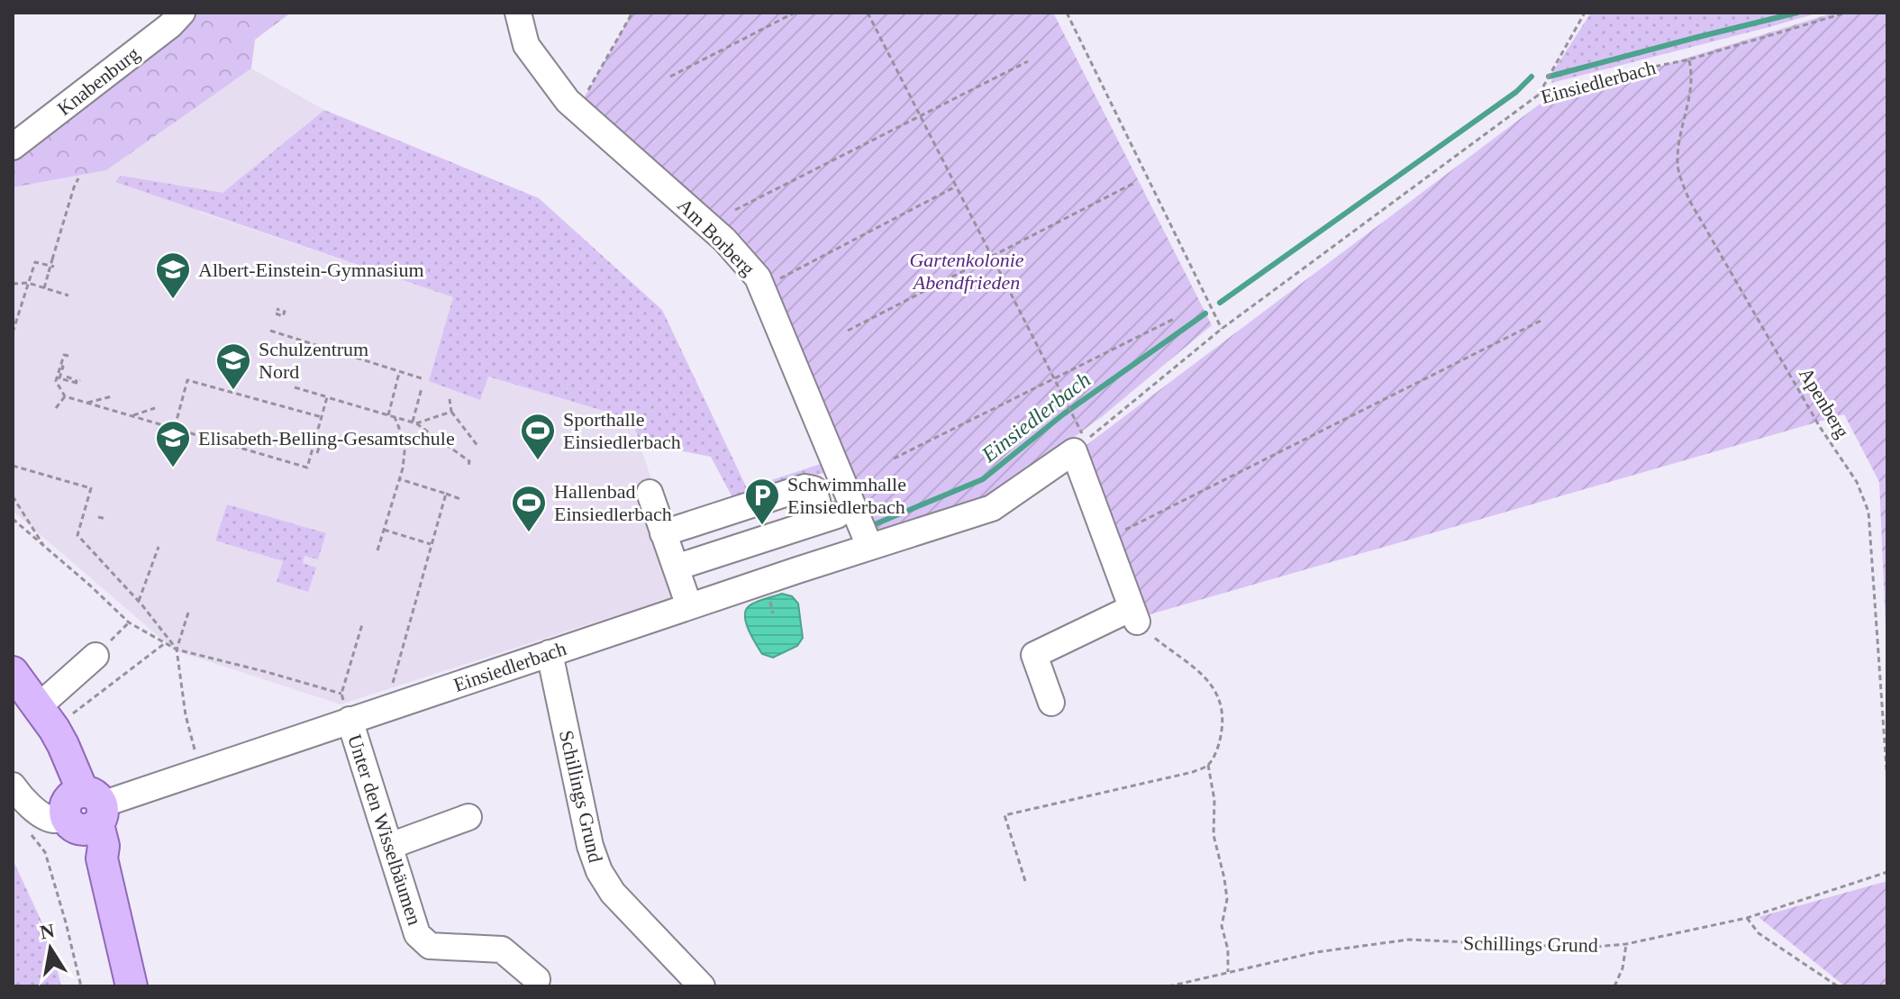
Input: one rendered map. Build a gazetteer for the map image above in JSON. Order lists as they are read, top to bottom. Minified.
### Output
{"streets":{"street":["Knabenburg","Einsiedlerbach","Am Borberg","Schillings Grund","Unter den Wisselbäumen"],"path":["Apenberg"]},"crossings":[["Einsiedlerbach","Am Borberg"],["Einsiedlerbach","Apenberg"],["Einsiedlerbach","Schillings Grund"],["Einsiedlerbach","Unter den Wisselbäumen"]],"water":["Einsiedlerbach"],"parks":["Gartenkolonie Abendfrieden"],"places":{"school or university":["Albert-Einstein-Gymnasium","Schulzentrum Nord","Elisabeth-Belling-Gesamtschule"],"sports":["Sporthalle Einsiedlerbach","Hallenbad Einsiedlerbach"],"parking":["Schwimmhalle Einsiedlerbach"]},"north":"top"}
